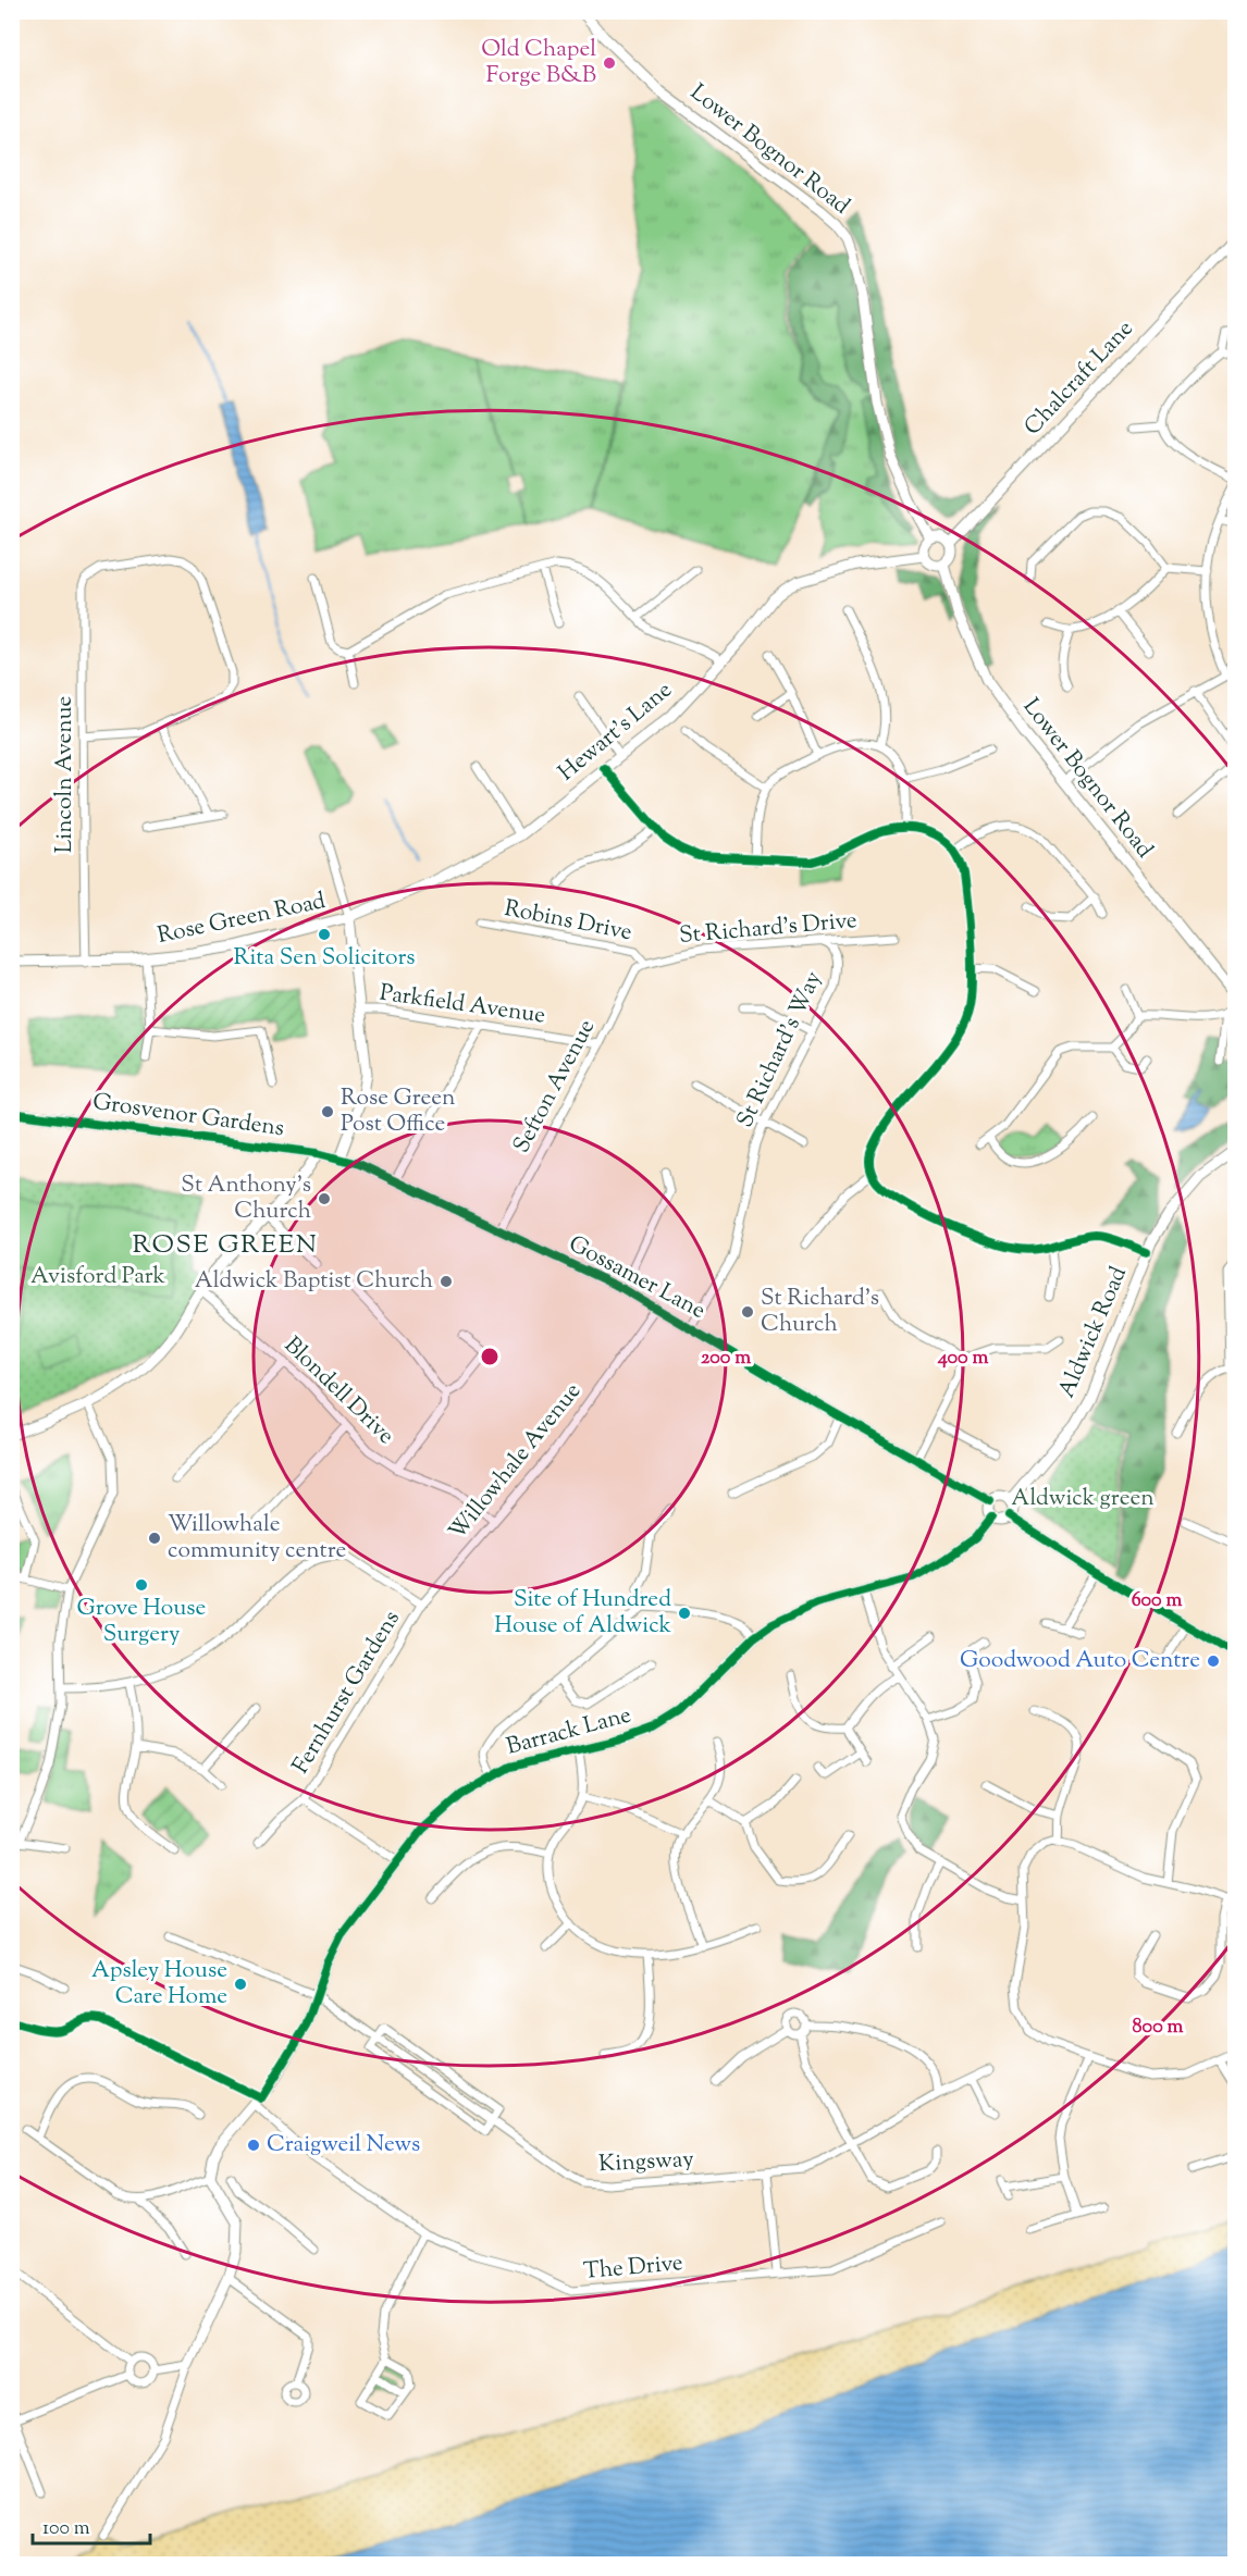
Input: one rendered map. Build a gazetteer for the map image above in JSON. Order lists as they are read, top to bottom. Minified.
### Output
{"streets":{"street":["Lower Bognor Road","Chalcraft Lane","Hewart's Lane","Lincoln Avenue","Rose Green Road","Robins Drive","St Richard's Drive","Parkfield Avenue","St Richard's Way","Sefton Avenue","Grosvenor Gardens","Gossamer Lane","Aldwick Road","Blondell Drive","Willowhale Avenue","Fernhurst Gardens","Barrack Lane","Kingsway","The Drive"]},"crossings":[["Lower Bognor Road","Chalcraft Lane"],["Lower Bognor Road","Hewart's Lane"],["Chalcraft Lane","Hewart's Lane"],["Hewart's Lane","Rose Green Road"],["Lincoln Avenue","Rose Green Road"],["Rose Green Road","Parkfield Avenue"],["Rose Green Road","Grosvenor Gardens"],["Robins Drive","St Richard's Drive"],["Robins Drive","Sefton Avenue"],["St Richard's Drive","St Richard's Way"],["St Richard's Drive","Sefton Avenue"],["Parkfield Avenue","Sefton Avenue"],["St Richard's Way","Gossamer Lane"],["Sefton Avenue","Gossamer Lane"],["Grosvenor Gardens","Gossamer Lane"],["Gossamer Lane","Aldwick Road"],["Gossamer Lane","Willowhale Avenue"],["Gossamer Lane","Barrack Lane"],["Aldwick Road","Barrack Lane"],["Blondell Drive","Willowhale Avenue"],["Willowhale Avenue","Fernhurst Gardens"],["Fernhurst Gardens","Barrack Lane"],["Barrack Lane","The Drive"]],"districts":["ROSE GREEN"],"parks":["Avisford Park","Aldwick green"],"places":["Old Chapel Forge B&B","Rita Sen Solicitors","Rose Green Post Office","St Anthony’s Church","Aldwick Baptist Church","St Richard’s Church","Willowhale community centre","Grove House Surgery","Site of Hundred House of Aldwick","Goodwood Auto Centre","Apsley House Care Home","Craigweil News"],"scale_bar":"100 m","rings":["200 m","400 m","600 m","800 m"]}
